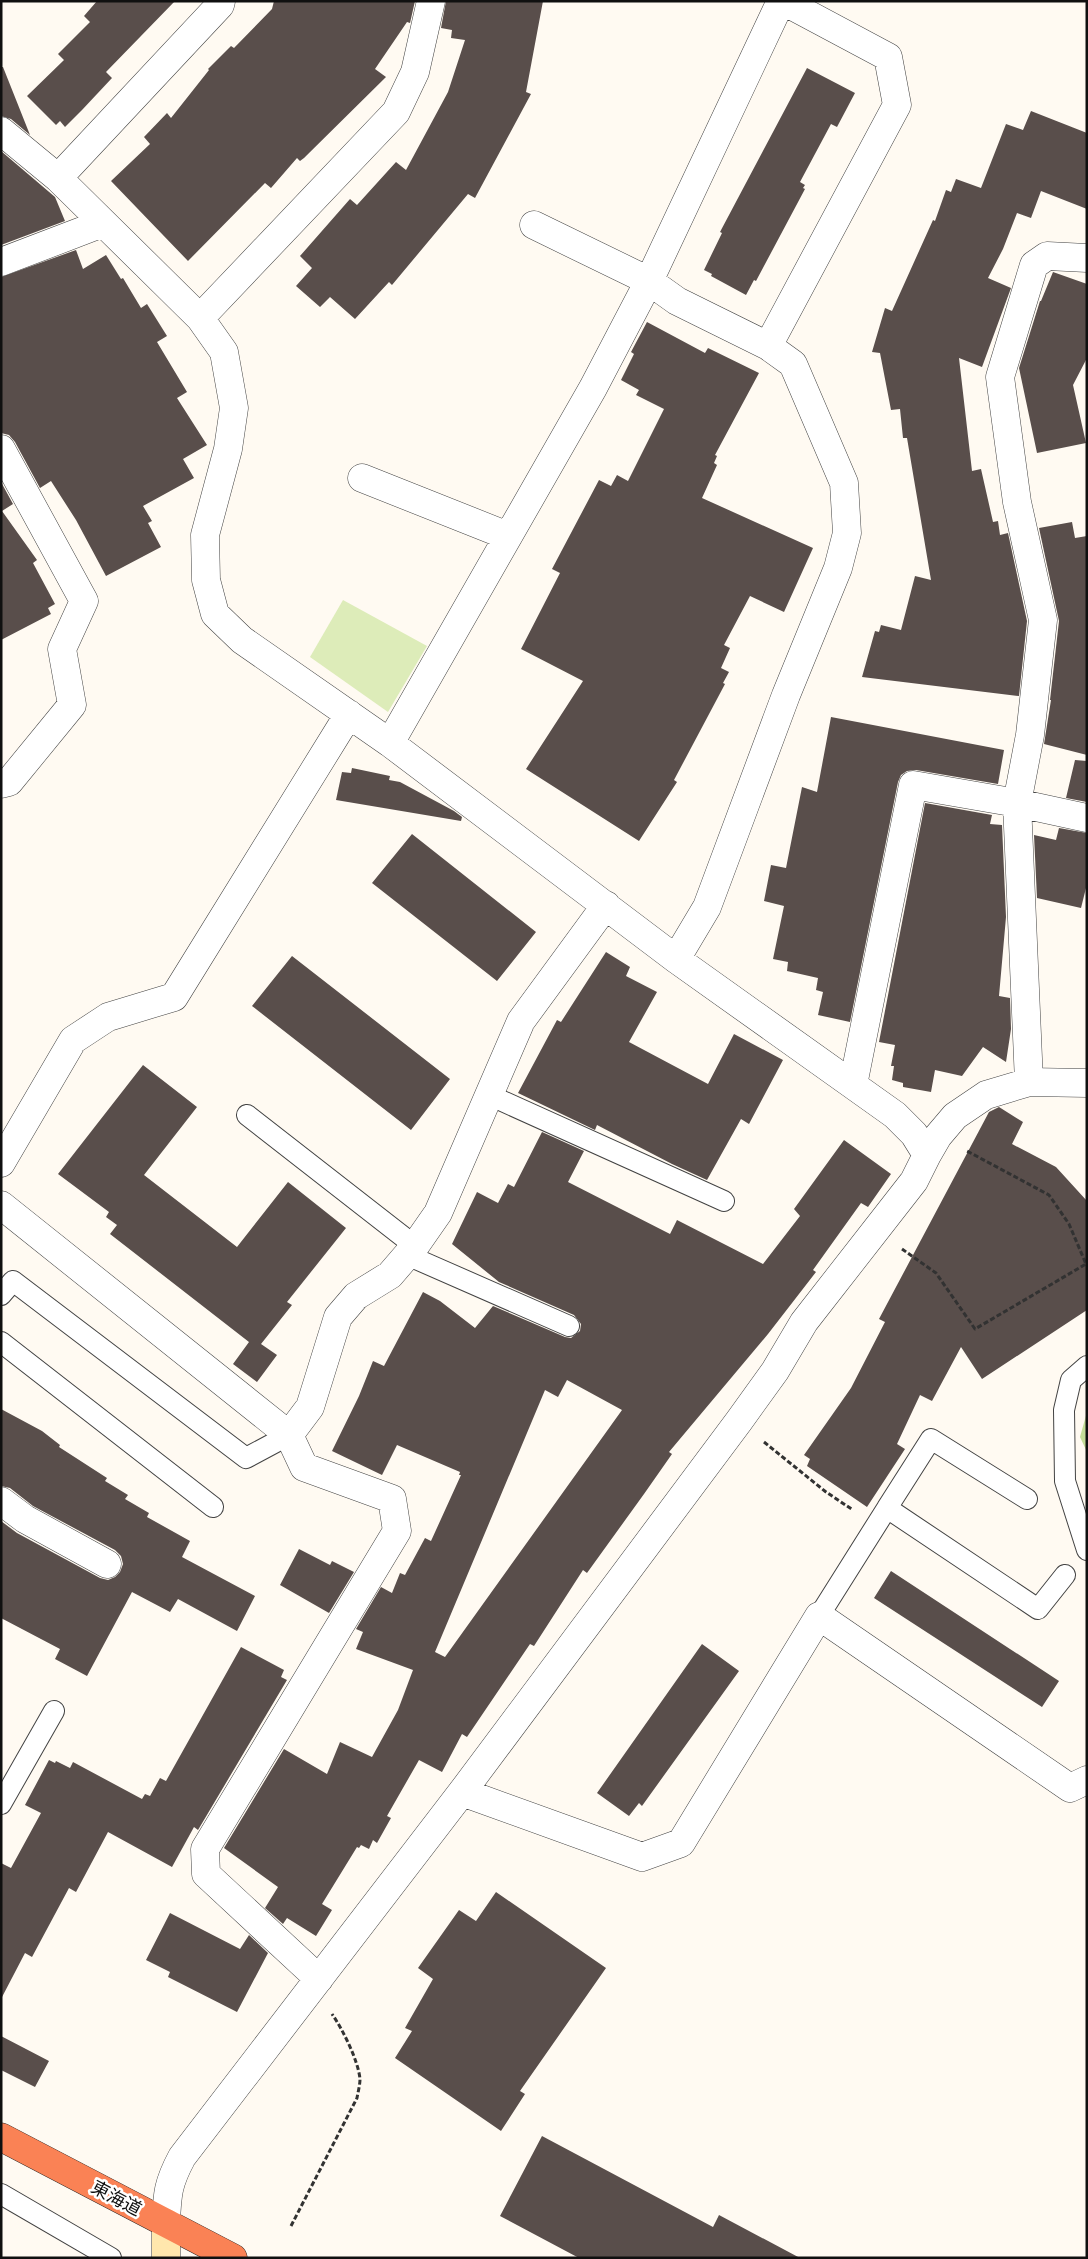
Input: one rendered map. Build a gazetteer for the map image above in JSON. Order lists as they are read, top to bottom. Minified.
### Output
{"streets":{"highway":["東海道"]}}
